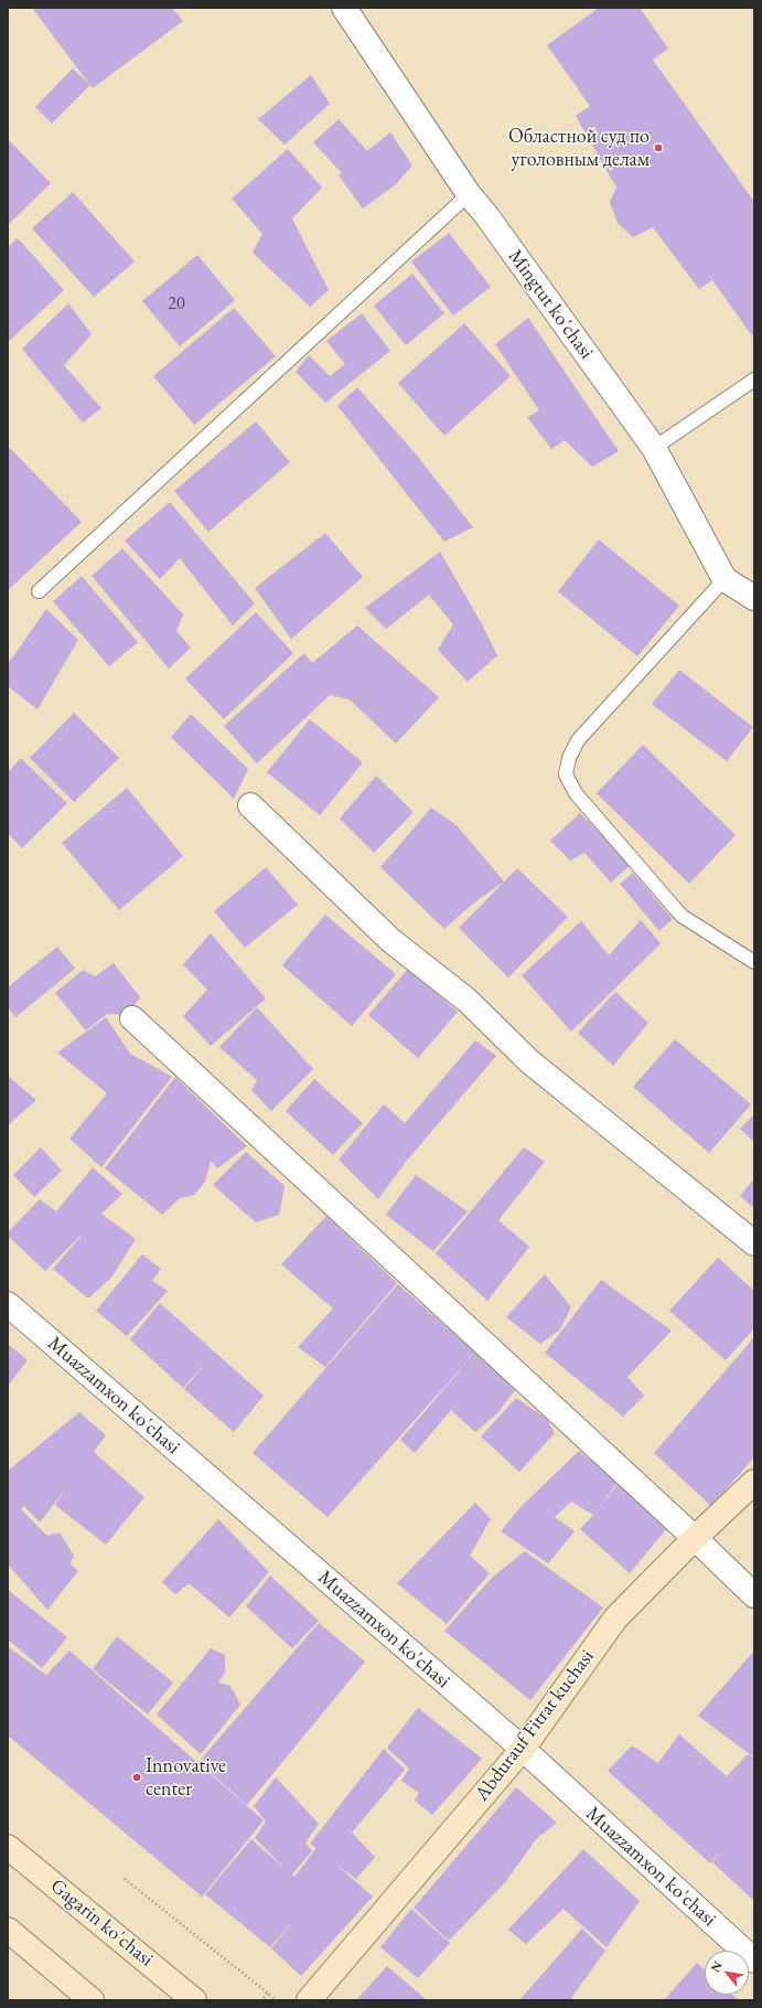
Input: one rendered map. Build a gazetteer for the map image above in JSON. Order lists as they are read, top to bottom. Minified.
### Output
{"streets":{"street":["Mingtut ko'chasi","Muazzamxon ko'chasi","Abdurauf Fitrat kuchasi","Gagarin ko'chasi"]},"crossings":[["Muazzamxon ko'chasi","Abdurauf Fitrat kuchasi"]],"places":["Областной суд по уголовным делам","Innovative center"],"house_numbers":["20"],"north":"top left"}
